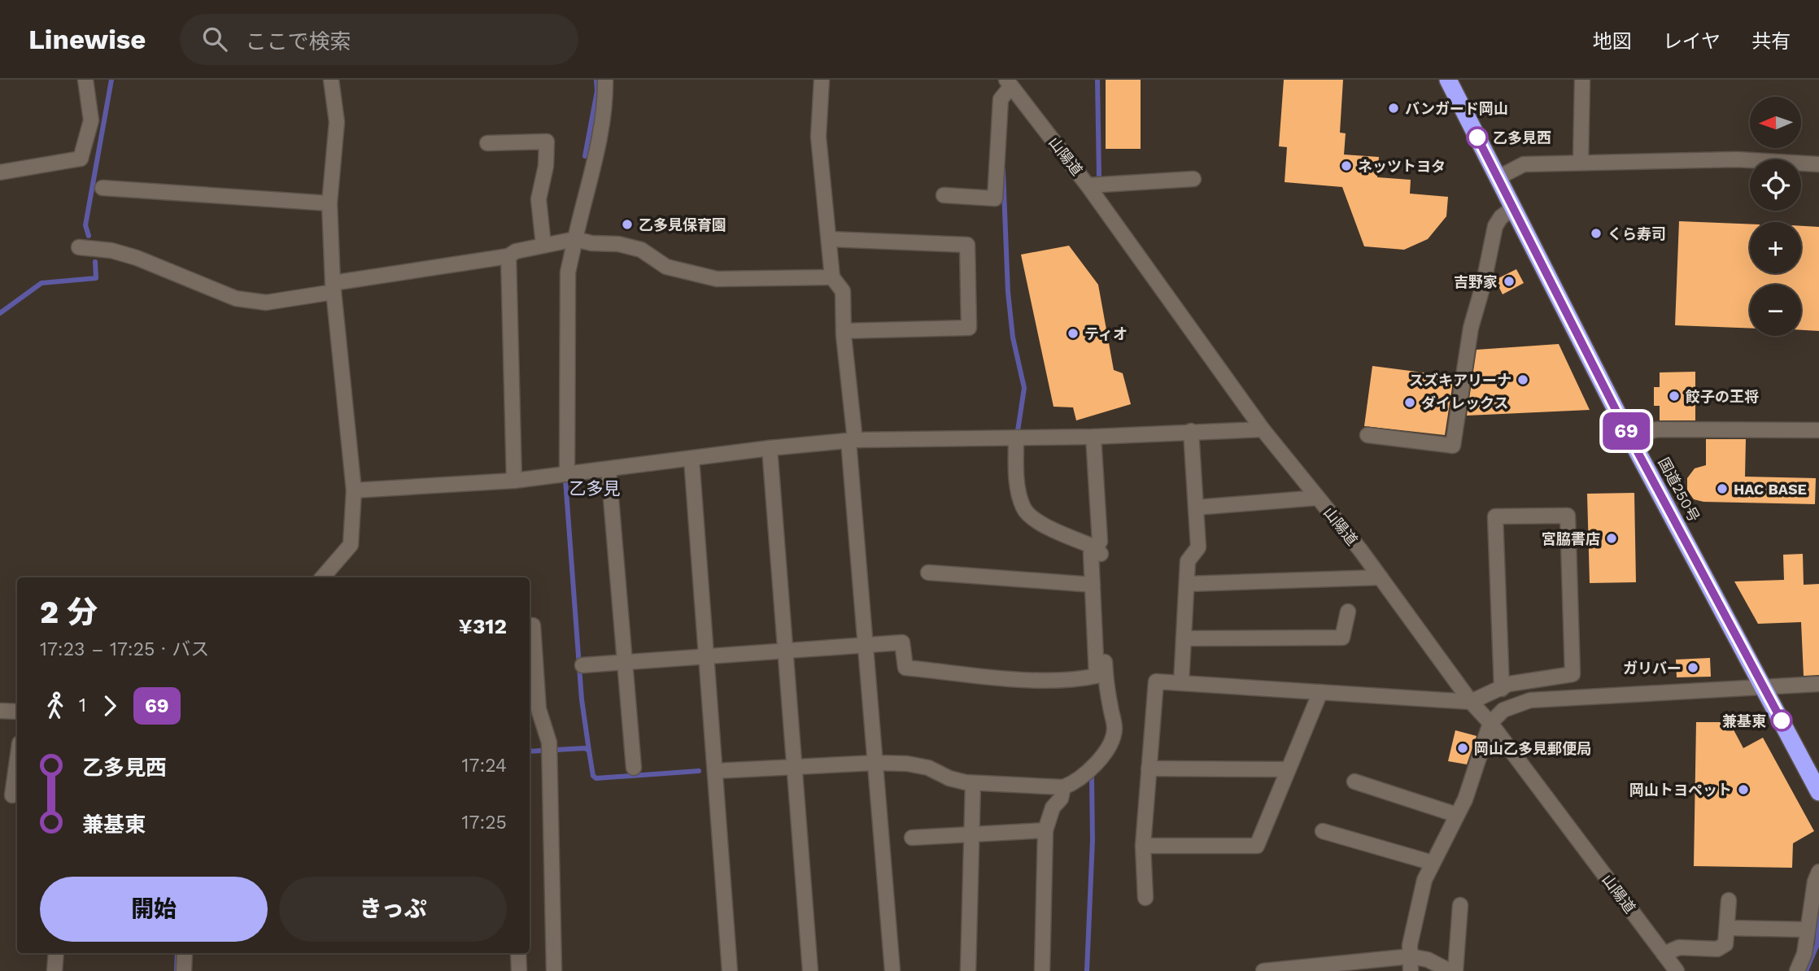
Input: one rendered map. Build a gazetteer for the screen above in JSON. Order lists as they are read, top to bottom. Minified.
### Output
{"streets":{"highway":["国道250号"],"street":["山陽道"]},"districts":["乙多見"],"places":["バンガード岡山","乙多見西","ネッツトヨタ","乙多見保育園","くら寿司","吉野家","ティオ","スズキアリーナ","餃子の王将","ダイレックス","HAC BASE","宮脇書店","ガリバー","兼基東","岡山乙多見郵便局","岡山トヨペット"],"lines":["bus line 69"],"north":"left","page":{"header":"Linewise","search":"ここで検索","nav":["地図","レイヤ","共有"],"on_map":"69","map_buttons":["+","−"],"heading":["2 分","17:23 – 17:25 · バス","¥312"],"legs":["1","69"],"list":[{"name":"乙多見西","value":"17:24"},{"name":"兼基東","value":"17:25"}],"buttons":["開始","きっぷ"]}}
